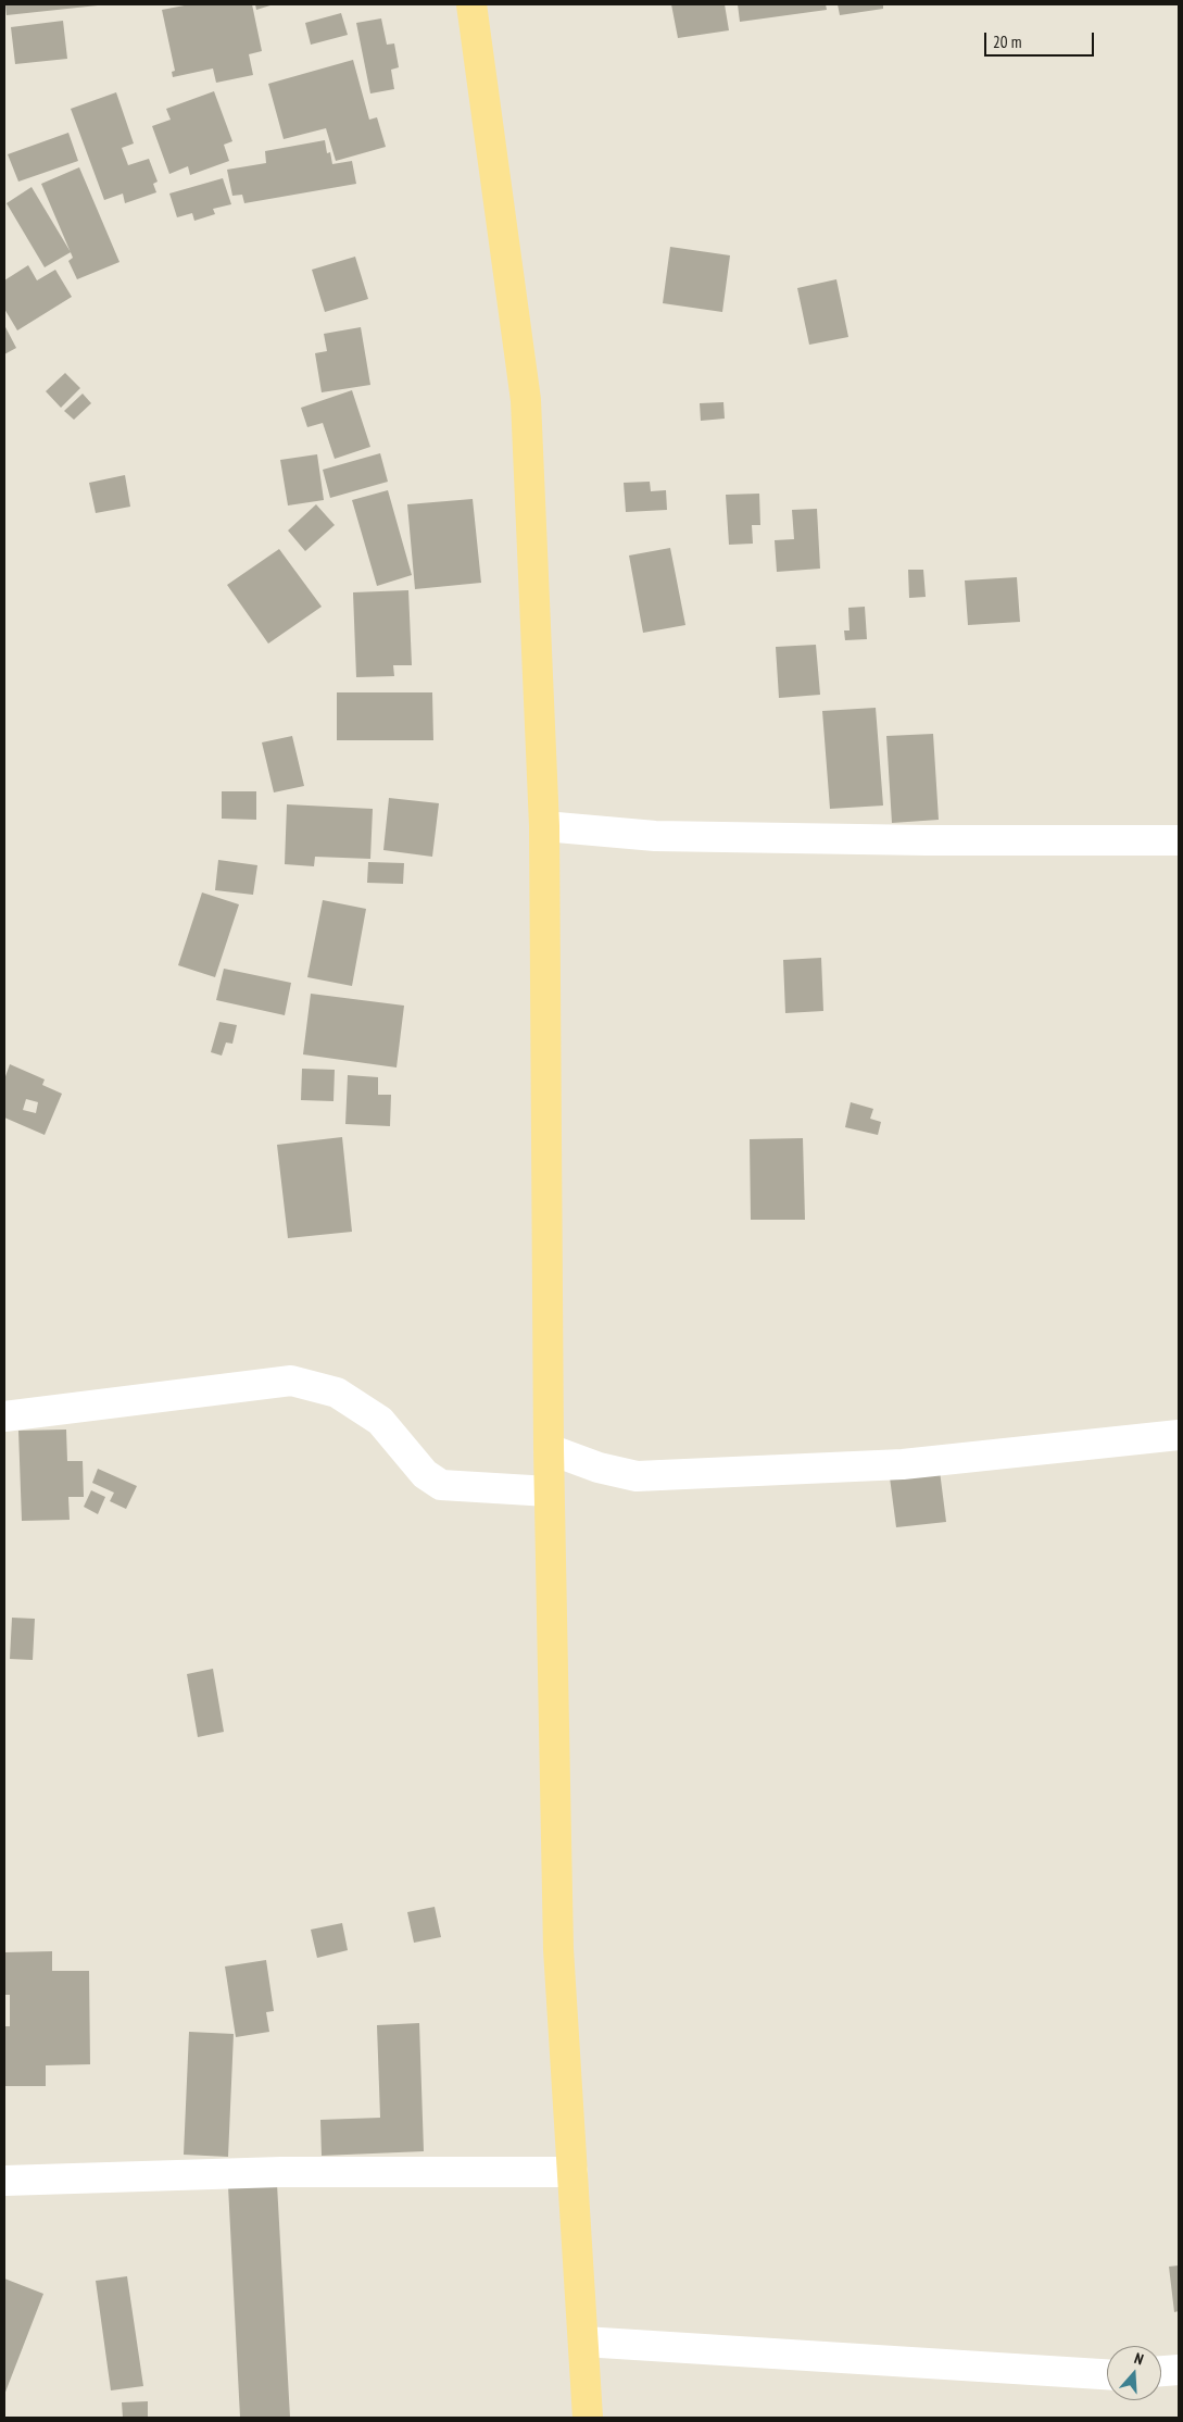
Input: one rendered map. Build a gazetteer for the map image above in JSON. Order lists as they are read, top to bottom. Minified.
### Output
{"scale_bar":"20 m","north":"top"}
